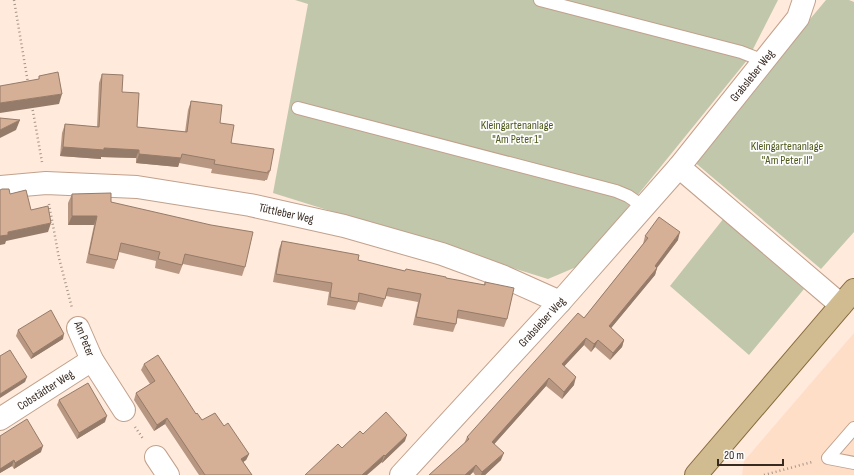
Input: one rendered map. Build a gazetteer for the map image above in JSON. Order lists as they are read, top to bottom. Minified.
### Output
{"streets":{"street":["Grabsleber Weg","Tüttleber Weg","Am Peter","Cobstädter Weg"]},"crossings":[["Grabsleber Weg","Tüttleber Weg"],["Tüttleber Weg","Am Peter"],["Am Peter","Cobstädter Weg"]],"parks":["Kleingartenanlage \"Am Peter 1\"","Kleingartenanlage \"Am Peter II\""],"scale_bar":"20 m"}
